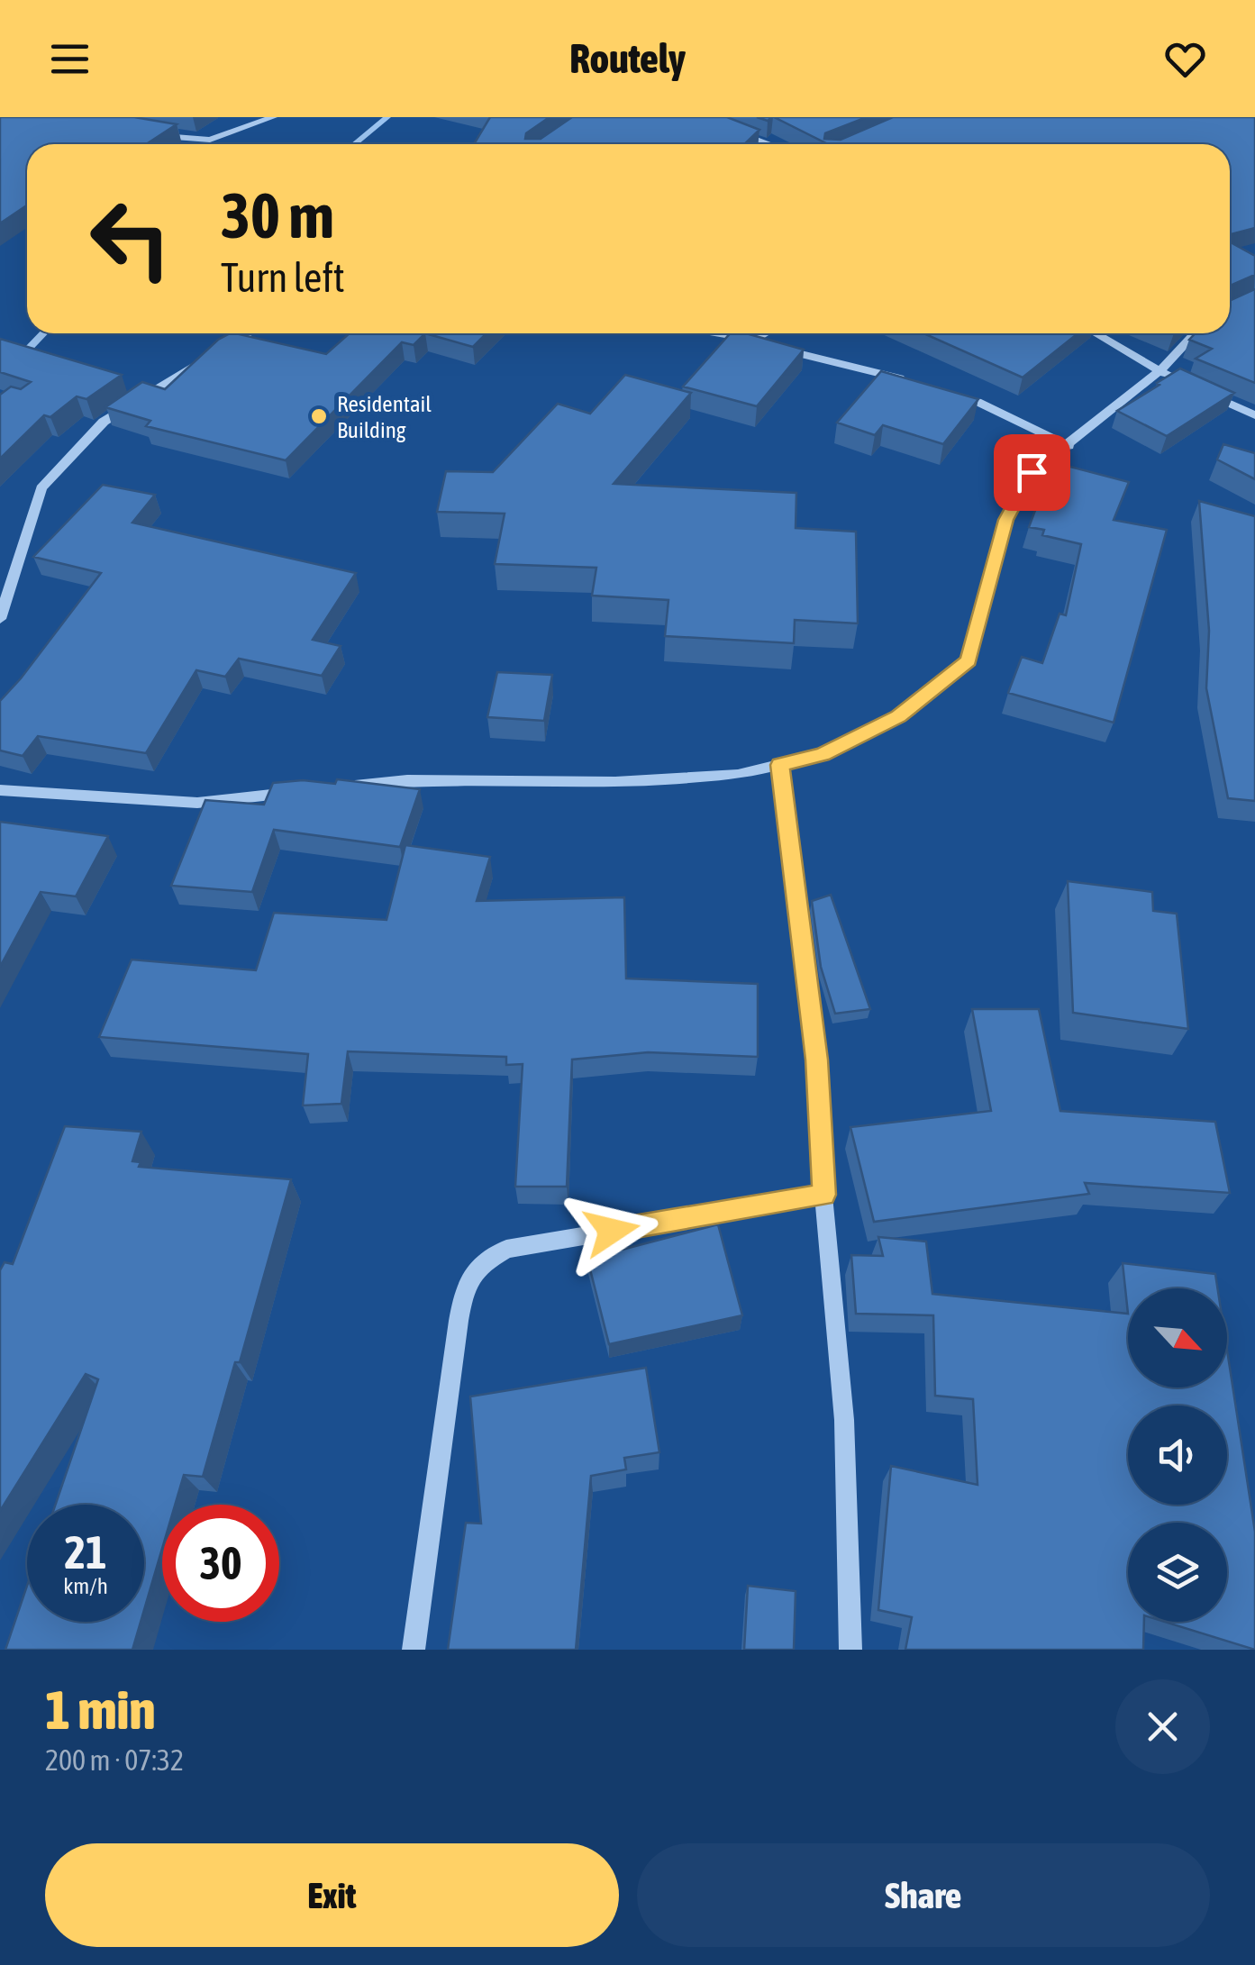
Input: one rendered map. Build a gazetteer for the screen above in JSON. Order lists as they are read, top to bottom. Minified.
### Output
{"places":["Residentail Building"],"north":"bottom right","page":{"header":"Routely","turn":["30 m","Turn left"],"speed":"21 km/h","limit":"30","heading":["1 min","200 m · 07:32"],"buttons":["Exit","Share"]}}
